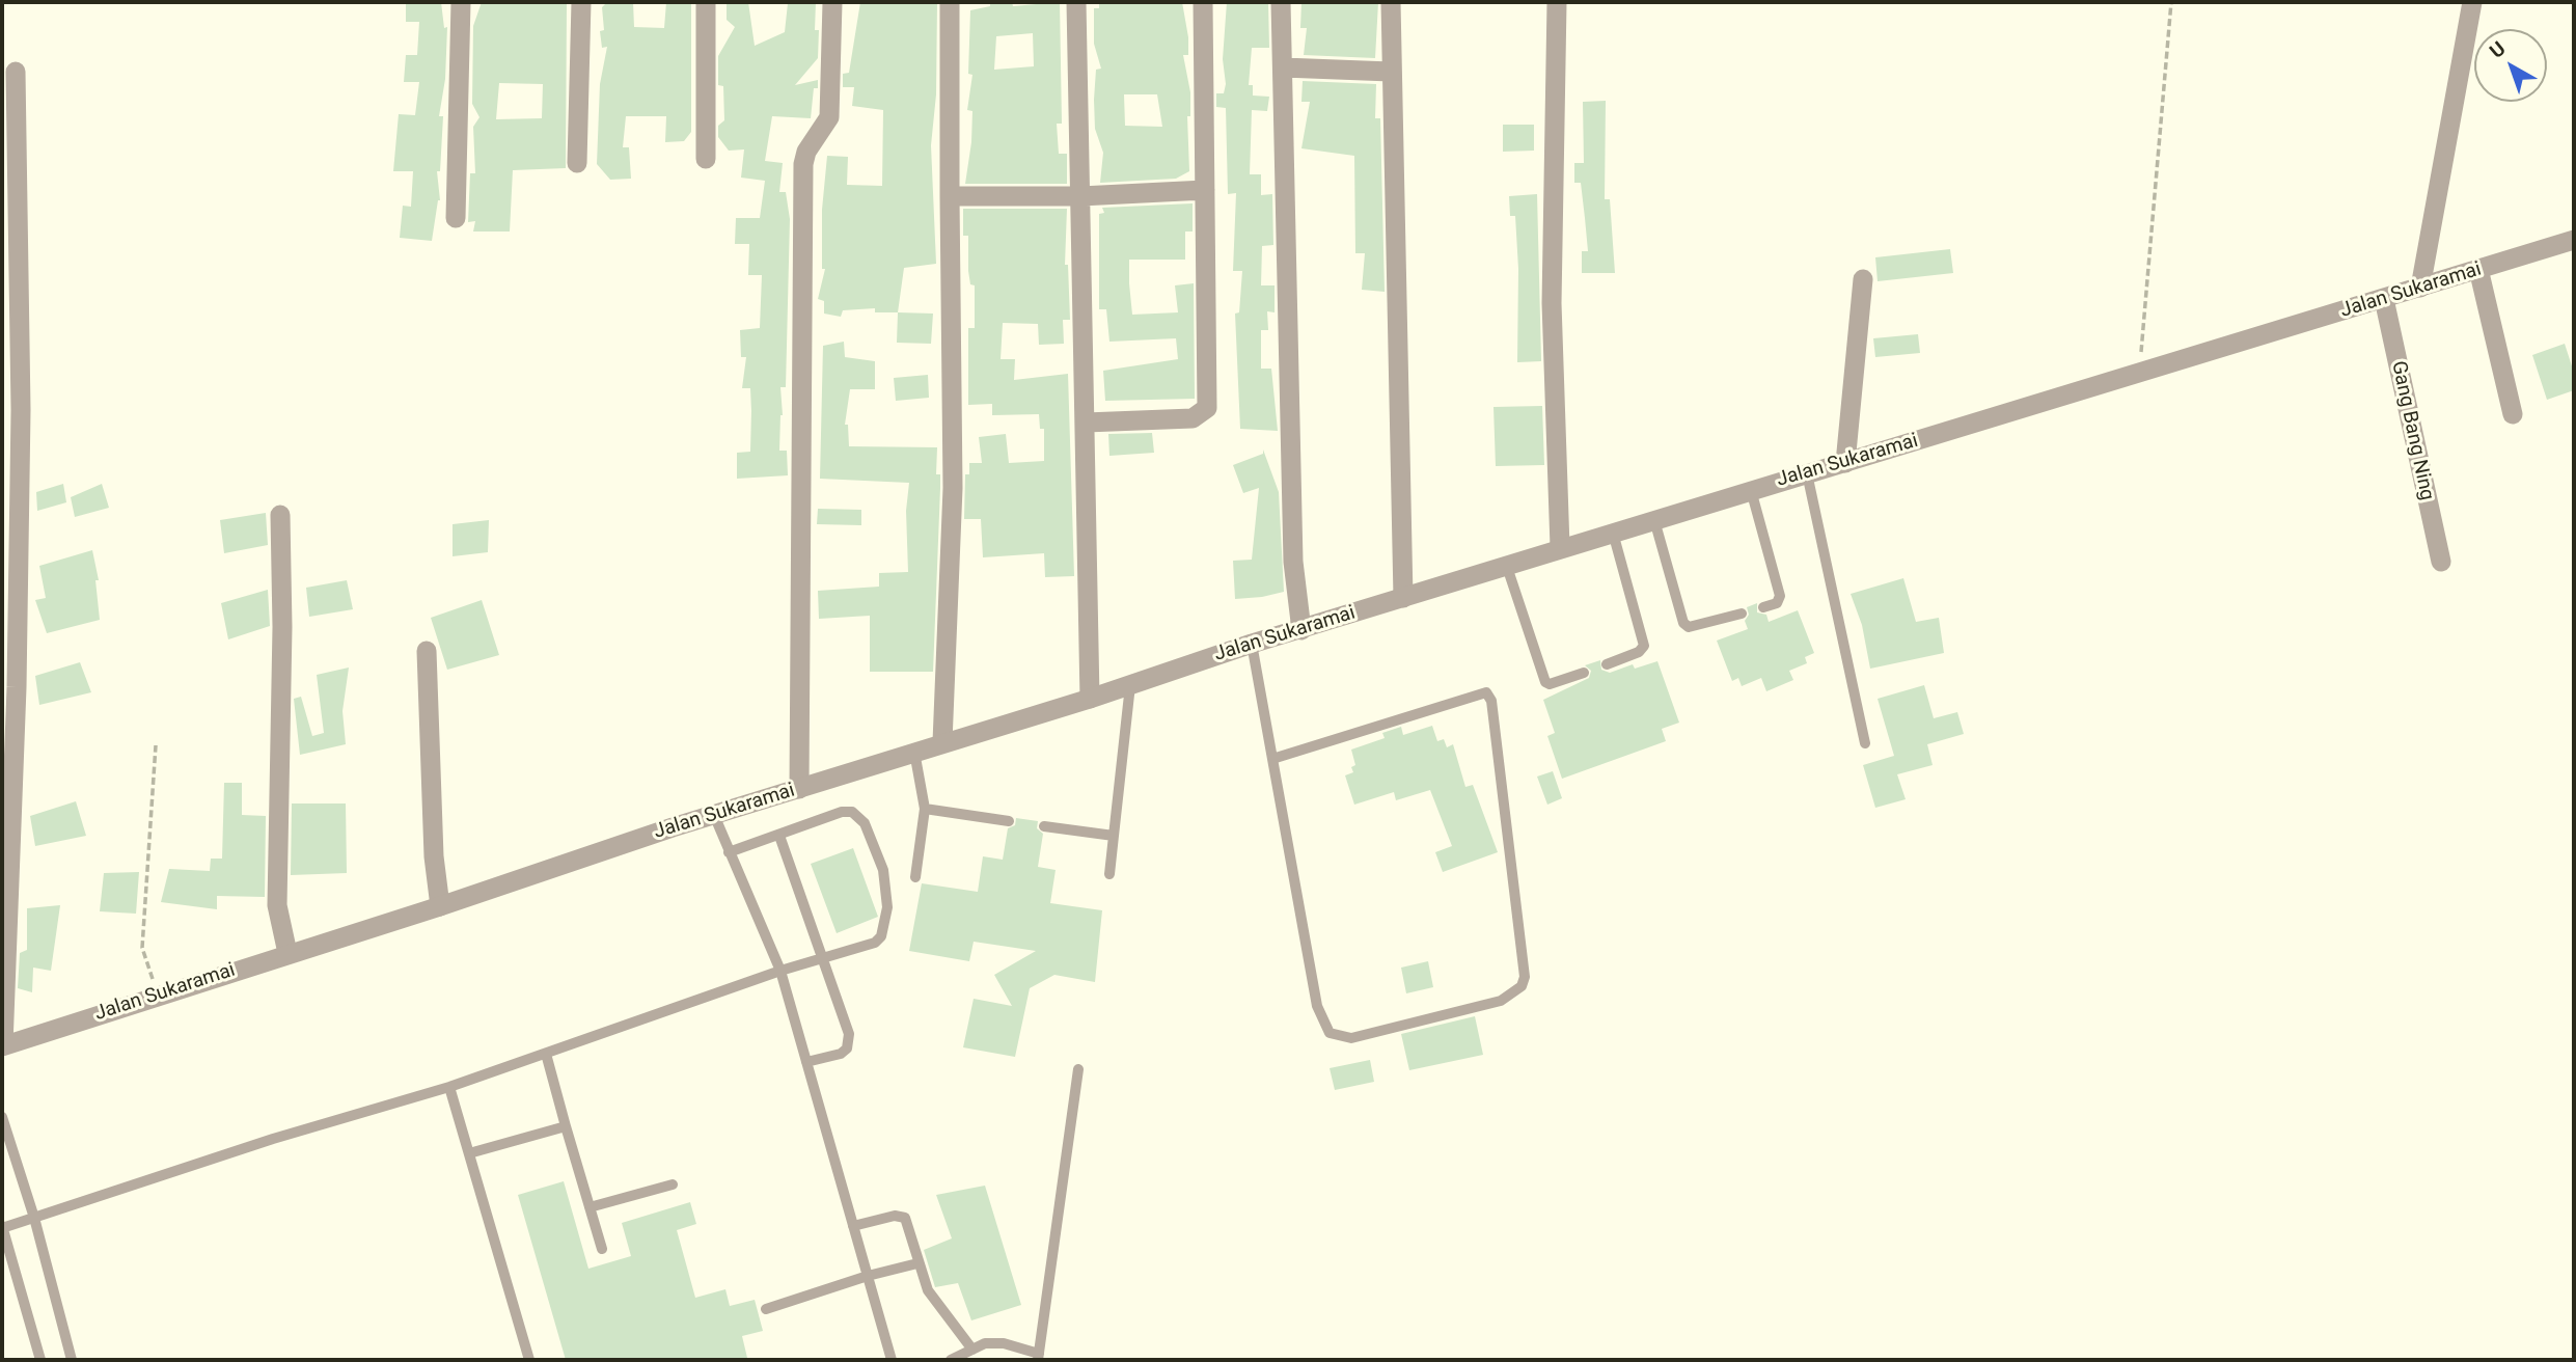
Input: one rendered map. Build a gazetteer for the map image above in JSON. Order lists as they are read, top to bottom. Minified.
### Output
{"streets":{"street":["Jalan Sukaramai","Gang Bang Ning"]},"crossings":[["Jalan Sukaramai","Gang Bang Ning"]],"north":"top left"}
